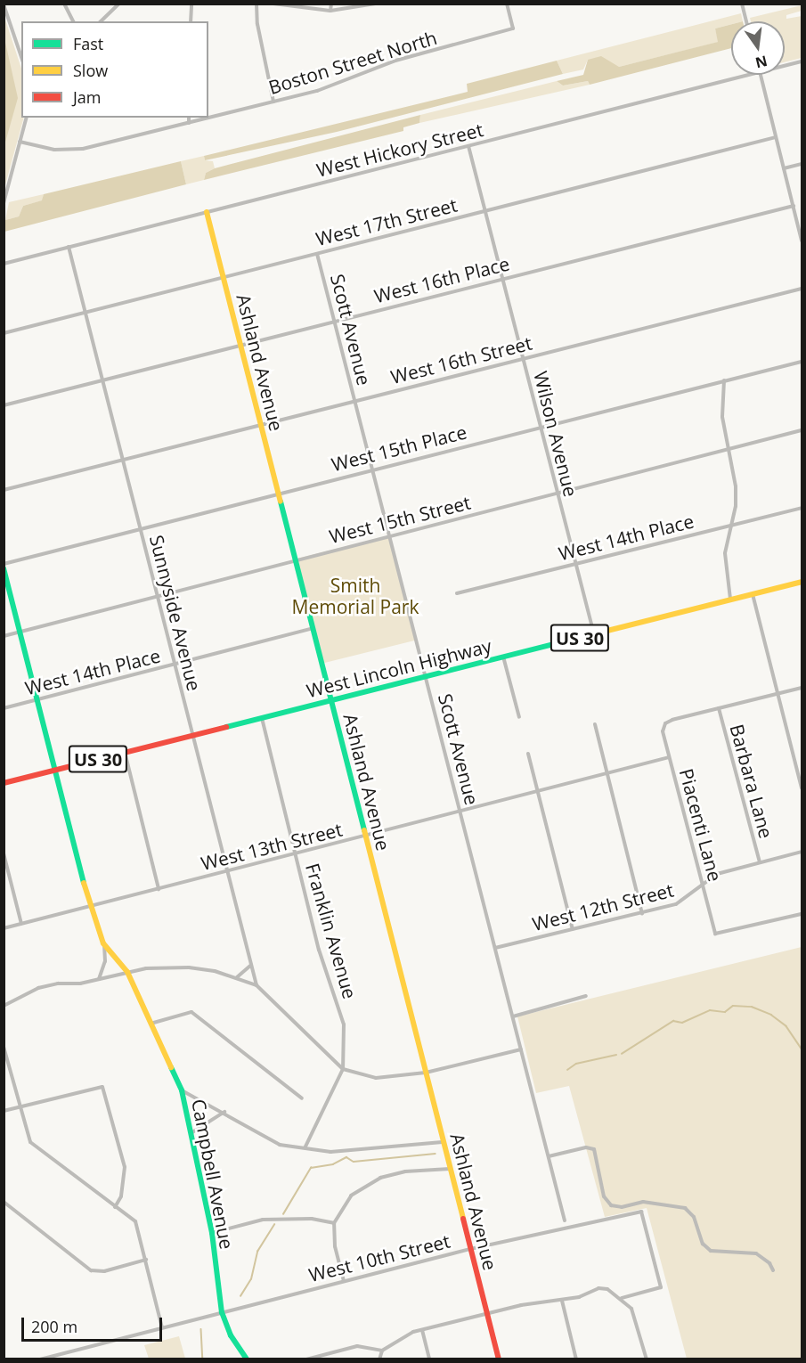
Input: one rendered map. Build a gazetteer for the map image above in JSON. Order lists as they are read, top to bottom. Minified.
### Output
{"streets":{"street":["Boston Street North","West Hickory Street","West 17th Street","West 16th Place","Scott Avenue","West 16th Street","Ashland Avenue","Wilson Avenue","West 15th Place","West 15th Street","West 14th Place","Sunnyside Avenue","US 30","West Lincoln Highway","Barbara Lane","Piacenti Lane","West 13th Street","West 12th Street","Franklin Avenue","Campbell Avenue","West 10th Street"]},"crossings":[["West Hickory Street","Ashland Avenue"],["West Hickory Street","Wilson Avenue"],["West Hickory Street","Sunnyside Avenue"],["West 17th Street","Scott Avenue"],["West 17th Street","Ashland Avenue"],["West 17th Street","Wilson Avenue"],["West 17th Street","Sunnyside Avenue"],["West 16th Place","Scott Avenue"],["West 16th Place","Ashland Avenue"],["West 16th Place","Wilson Avenue"],["West 16th Place","Sunnyside Avenue"],["Scott Avenue","West 16th Street"],["Scott Avenue","West 15th Place"],["Scott Avenue","West 15th Street"],["Scott Avenue","West Lincoln Highway"],["Scott Avenue","West 13th Street"],["Scott Avenue","West 12th Street"],["West 16th Street","Ashland Avenue"],["West 16th Street","Wilson Avenue"],["West 16th Street","Sunnyside Avenue"],["Ashland Avenue","West 15th Place"],["Ashland Avenue","West 15th Street"],["Ashland Avenue","West 14th Place"],["Ashland Avenue","West Lincoln Highway"],["Ashland Avenue","West 13th Street"],["Ashland Avenue","West 10th Street"],["Wilson Avenue","West 15th Place"],["Wilson Avenue","West 15th Street"],["Wilson Avenue","West 14th Place"],["Wilson Avenue","West Lincoln Highway"],["West 15th Place","Sunnyside Avenue"],["West 15th Street","Sunnyside Avenue"],["West 15th Street","Campbell Avenue"],["West 14th Place","Sunnyside Avenue"],["West 14th Place","Campbell Avenue"],["Sunnyside Avenue","West Lincoln Highway"],["Sunnyside Avenue","West 13th Street"],["West Lincoln Highway","Franklin Avenue"],["West Lincoln Highway","Campbell Avenue"],["Barbara Lane","Piacenti Lane"],["Barbara Lane","West 12th Street"],["Piacenti Lane","West 13th Street"],["Piacenti Lane","West 12th Street"],["West 13th Street","Franklin Avenue"],["West 13th Street","Campbell Avenue"],["Campbell Avenue","West 10th Street"]],"parks":["Smith Memorial Park"],"legend":["Fast","Slow","Jam"],"scale_bar":"200 m","north":"bottom"}
